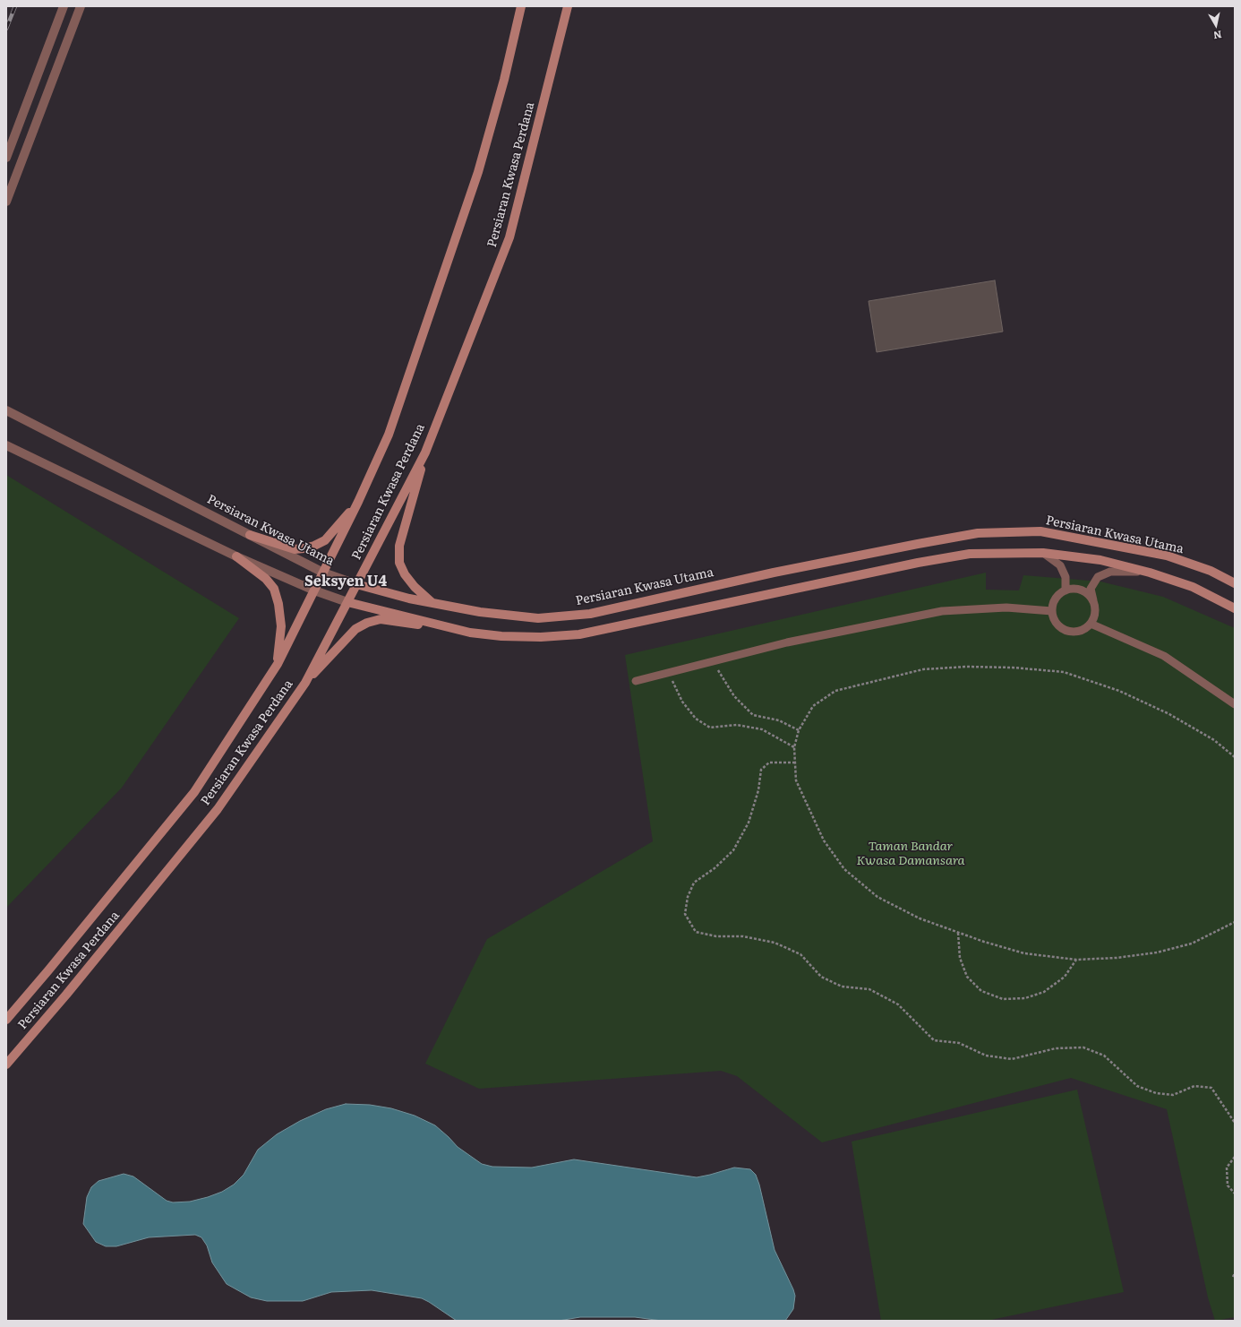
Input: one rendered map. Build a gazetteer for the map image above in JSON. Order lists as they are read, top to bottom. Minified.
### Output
{"streets":{"main road":["Persiaran Kwasa Perdana","Persiaran Kwasa Utama"]},"crossings":[["Persiaran Kwasa Perdana","Persiaran Kwasa Utama"]],"districts":["Seksyen U4"],"parks":["Taman Bandar Kwasa Damansara"],"north":"bottom"}
